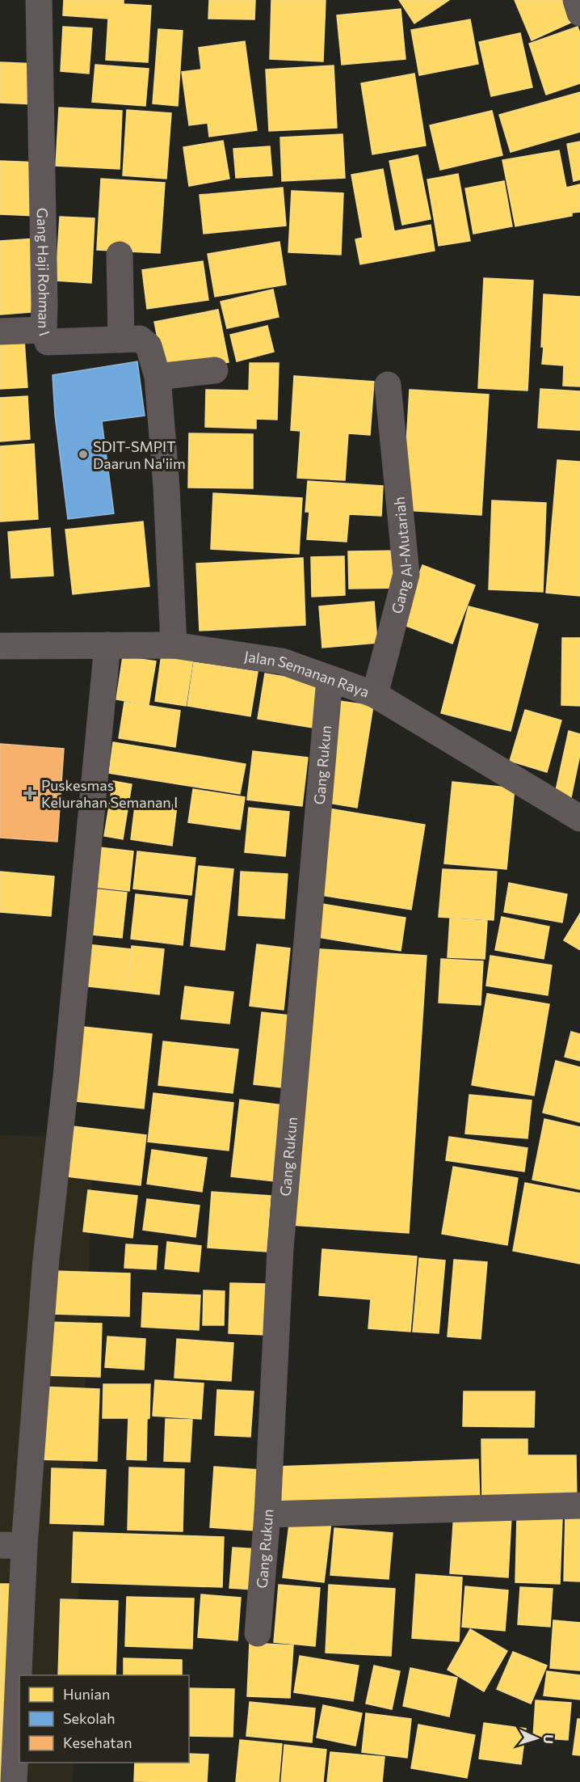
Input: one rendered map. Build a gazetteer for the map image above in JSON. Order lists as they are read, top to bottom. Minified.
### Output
{"streets":{"street":["Gang Haji Rohman I","Gang Al-Mutariah","Jalan Semanan Raya","Gang Rukun"]},"crossings":[["Gang Haji Rohman I","Jalan Semanan Raya"],["Gang Al-Mutariah","Jalan Semanan Raya"],["Jalan Semanan Raya","Gang Rukun"]],"places":{"other":["SDIT-SMPIT Daarun Na'iim"],"health":["Puskesmas Kelurahan Semanan I"]},"legend":["Hunian","Sekolah","Kesehatan"],"north":"right"}
